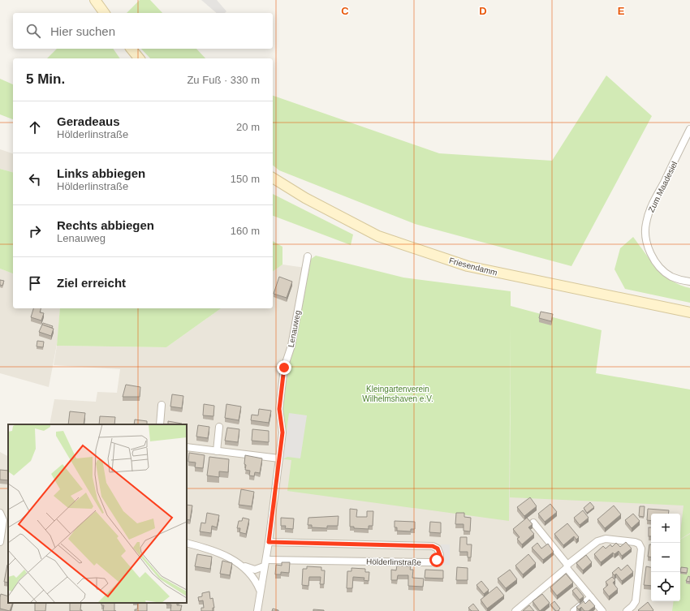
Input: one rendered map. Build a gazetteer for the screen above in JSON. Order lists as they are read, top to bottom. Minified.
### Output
{"streets":{"main road":["Friesendamm"],"street":["Zum Maadesiel","Lenauweg","Hölderlinstraße"]},"crossings":[["Lenauweg","Hölderlinstraße"]],"parks":["Kleingartenverein Wilhelmshaven e.V."],"page":{"search":"Hier suchen","heading":["5 Min.","Zu Fuß · 330 m"],"list":[["Geradeaus","Hölderlinstraße","20 m"],["Links abbiegen","Hölderlinstraße","150 m"],["Rechts abbiegen","Lenauweg","160 m"],"Ziel erreicht"],"map_buttons":["+","−"]},"grid":{"columns":["C","D","E"]}}
